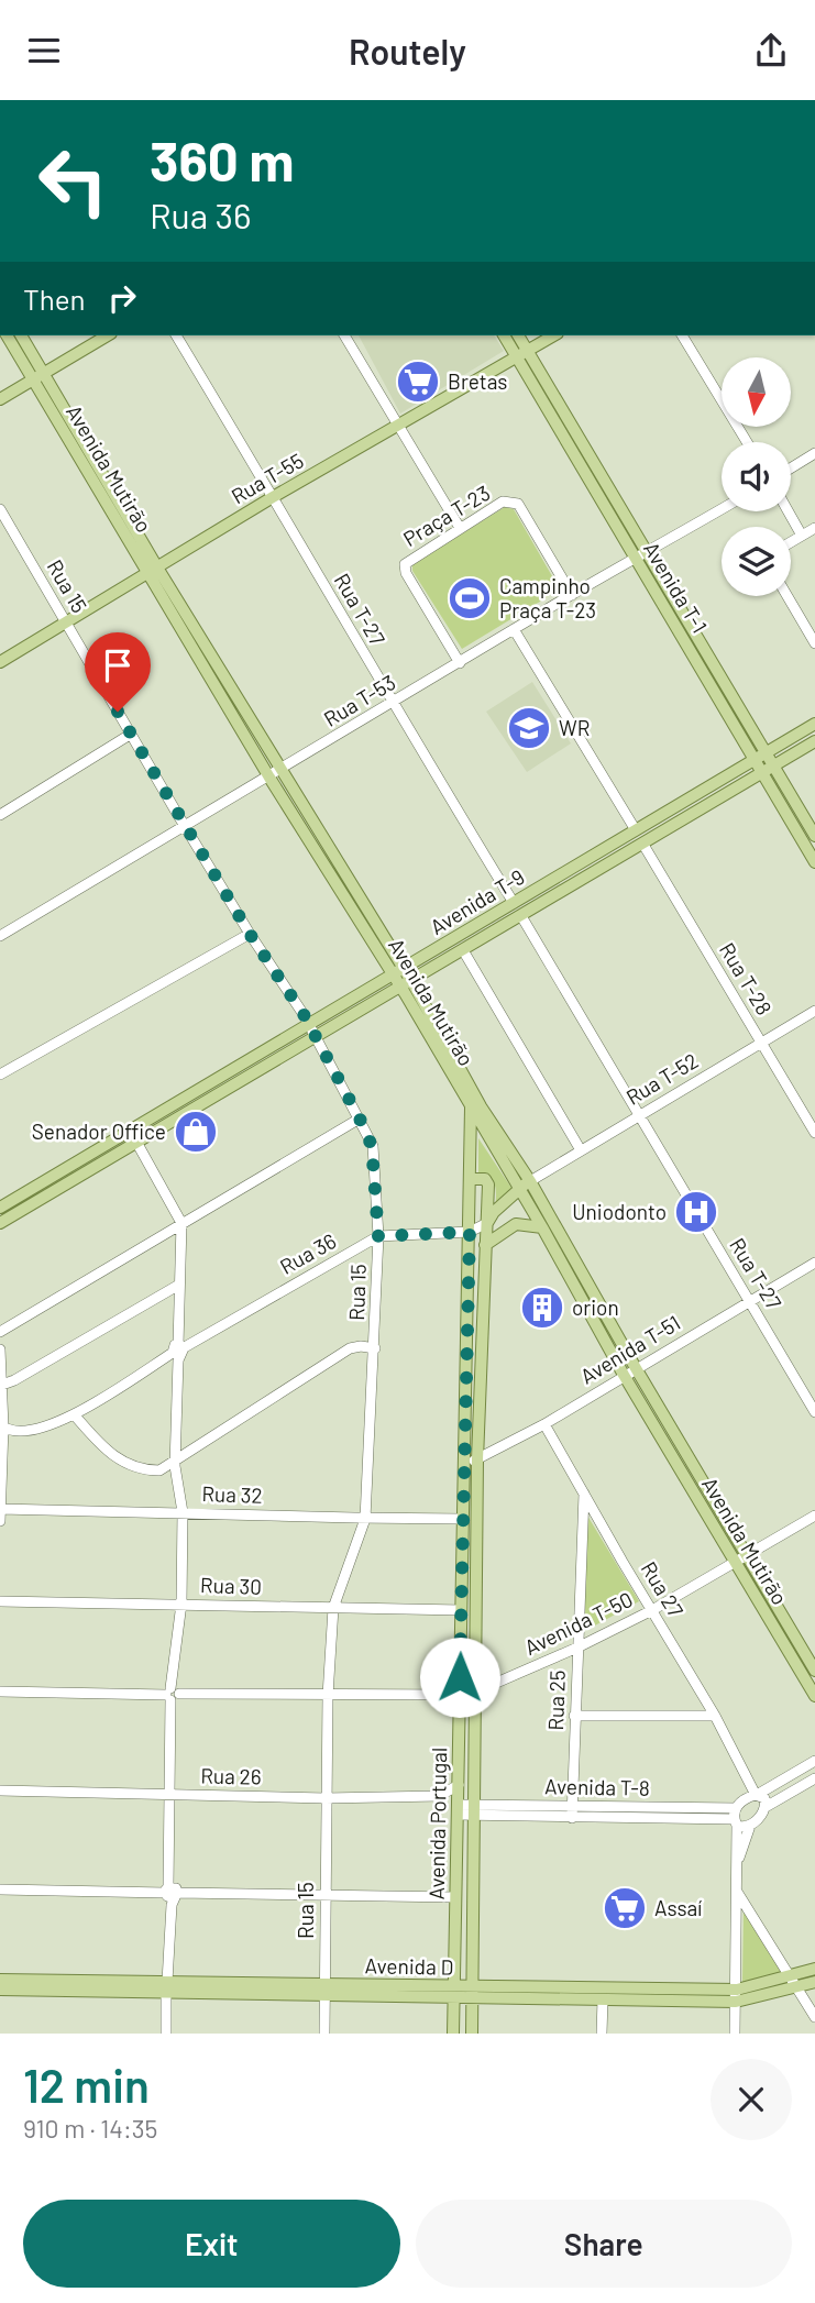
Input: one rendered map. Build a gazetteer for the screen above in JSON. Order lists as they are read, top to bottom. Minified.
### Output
{"streets":{"main road":["Avenida Mutirão","Rua T-55","Avenida T-1","Avenida T-9","Rua 36","Avenida Portugal","Avenida D"],"street":["Praça T-23","Rua 15","Rua T-27","Rua T-53","Rua T-28","Rua T-52","Avenida T-51","Rua 32","Rua 30","Rua 27","Avenida T-50","Rua 25","Rua 26","Avenida T-8"]},"crossings":[["Avenida Mutirão","Rua T-55"],["Avenida Mutirão","Rua T-53"],["Avenida Mutirão","Avenida T-9"],["Avenida Mutirão","Rua T-52"],["Avenida Mutirão","Rua 36"],["Avenida Mutirão","Avenida T-51"],["Avenida Mutirão","Avenida T-50"],["Avenida Mutirão","Avenida Portugal"],["Rua T-55","Rua 15"],["Rua T-55","Avenida T-1"],["Rua T-55","Rua T-27"],["Praça T-23","Rua T-53"],["Rua 15","Rua T-53"],["Rua 15","Avenida T-9"],["Rua 15","Rua 36"],["Rua 15","Rua 32"],["Rua 15","Rua 30"],["Rua 15","Avenida T-50"],["Rua 15","Rua 26"],["Rua 15","Avenida D"],["Avenida T-1","Rua T-53"],["Avenida T-1","Avenida T-9"],["Rua T-27","Rua T-53"],["Rua T-27","Avenida T-9"],["Rua T-27","Rua T-52"],["Rua T-27","Avenida T-51"],["Avenida T-9","Rua T-28"],["Rua T-28","Rua T-52"],["Rua T-52","Rua 36"],["Rua 36","Avenida Portugal"],["Avenida T-51","Rua 27"],["Avenida T-51","Avenida Portugal"],["Rua 32","Avenida Portugal"],["Rua 30","Avenida Portugal"],["Rua 27","Avenida T-50"],["Rua 27","Rua 25"],["Avenida T-50","Rua 25"],["Avenida T-50","Avenida Portugal"],["Rua 25","Avenida T-8"],["Rua 26","Avenida Portugal"],["Avenida T-8","Avenida Portugal"],["Avenida Portugal","Avenida D"]],"places":{"supermarket":["Bretas","Assaí"],"sports":["Campinho Praça T-23"],"school or university":["WR"],"shop":["Senador Office"],"hospital":["Uniodonto"],"building":["orion"]},"north":"bottom","page":{"header":"Routely","turn":["360 m","Rua 36"],"then":"Then","heading":["12 min","910 m · 14:35"],"buttons":["Exit","Share"]}}
